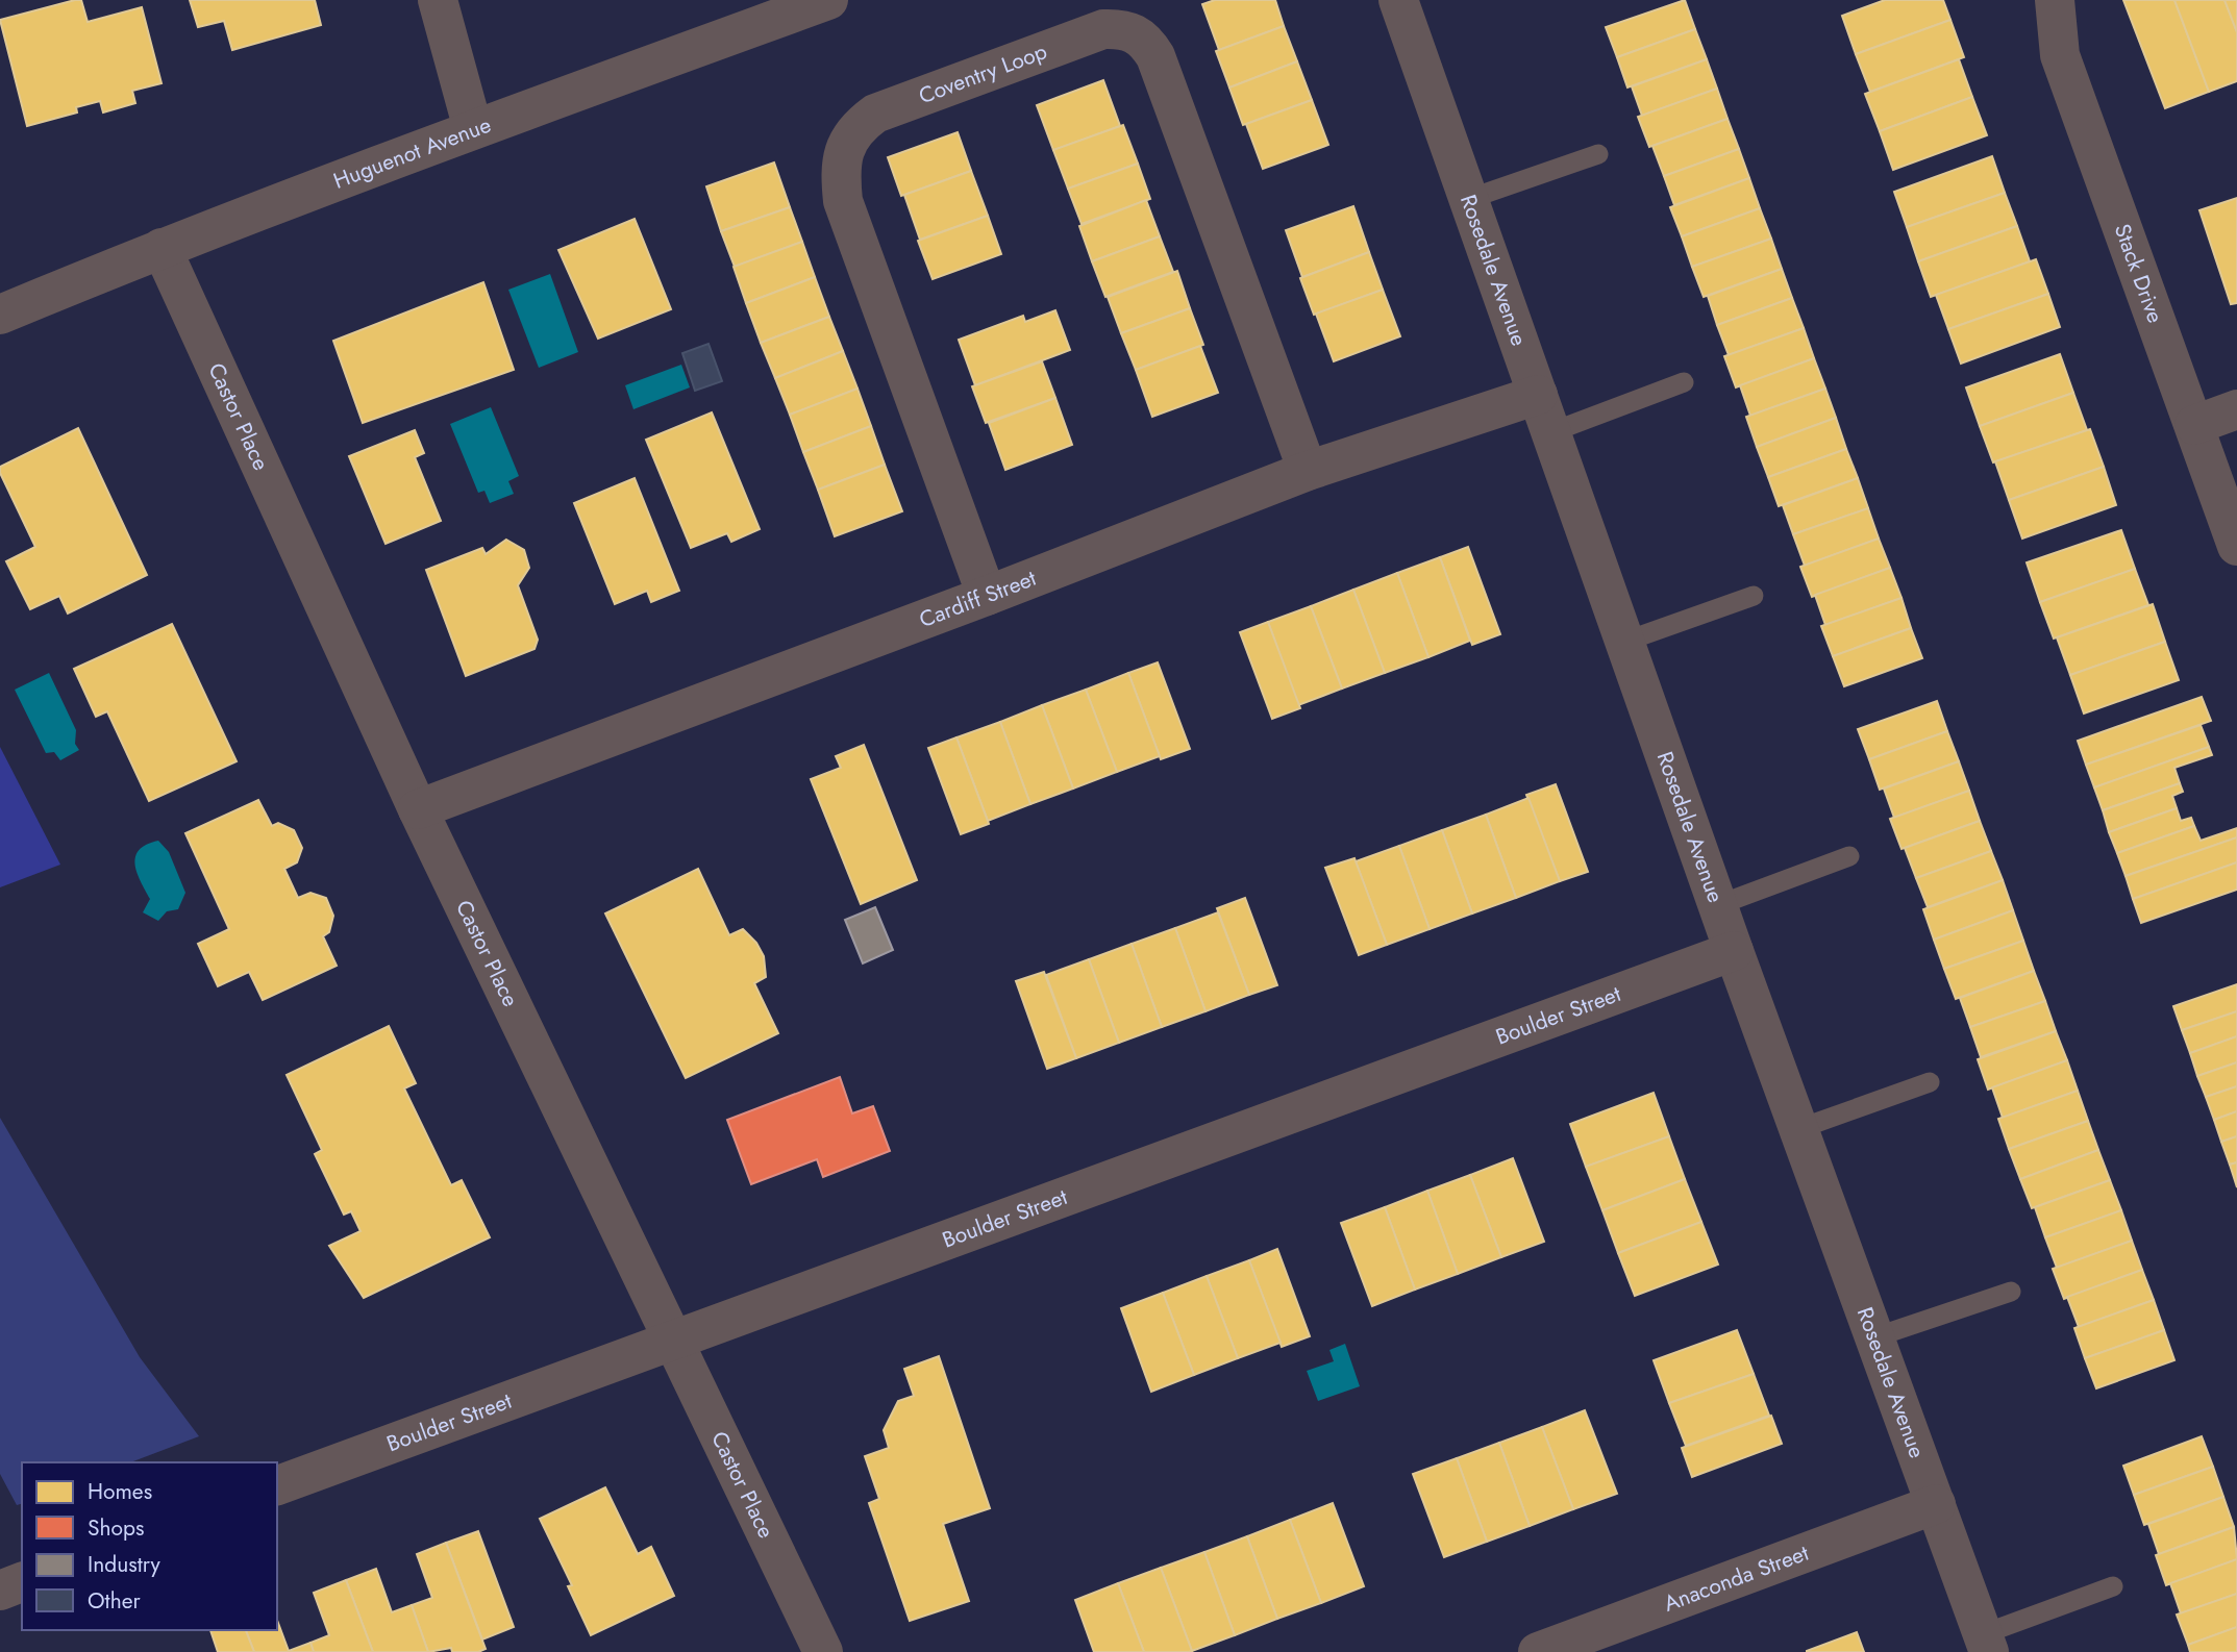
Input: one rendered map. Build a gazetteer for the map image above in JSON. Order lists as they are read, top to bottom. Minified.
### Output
{"streets":{"street":["Coventry Loop","Huguenot Avenue","Rosedale Avenue","Stack Drive","Castor Place","Cardiff Street","Boulder Street","Anaconda Street"]},"crossings":[["Coventry Loop","Cardiff Street"],["Huguenot Avenue","Castor Place"],["Rosedale Avenue","Cardiff Street"],["Rosedale Avenue","Boulder Street"],["Rosedale Avenue","Anaconda Street"],["Castor Place","Cardiff Street"],["Castor Place","Boulder Street"]],"legend":["Homes","Shops","Industry","Other"]}
